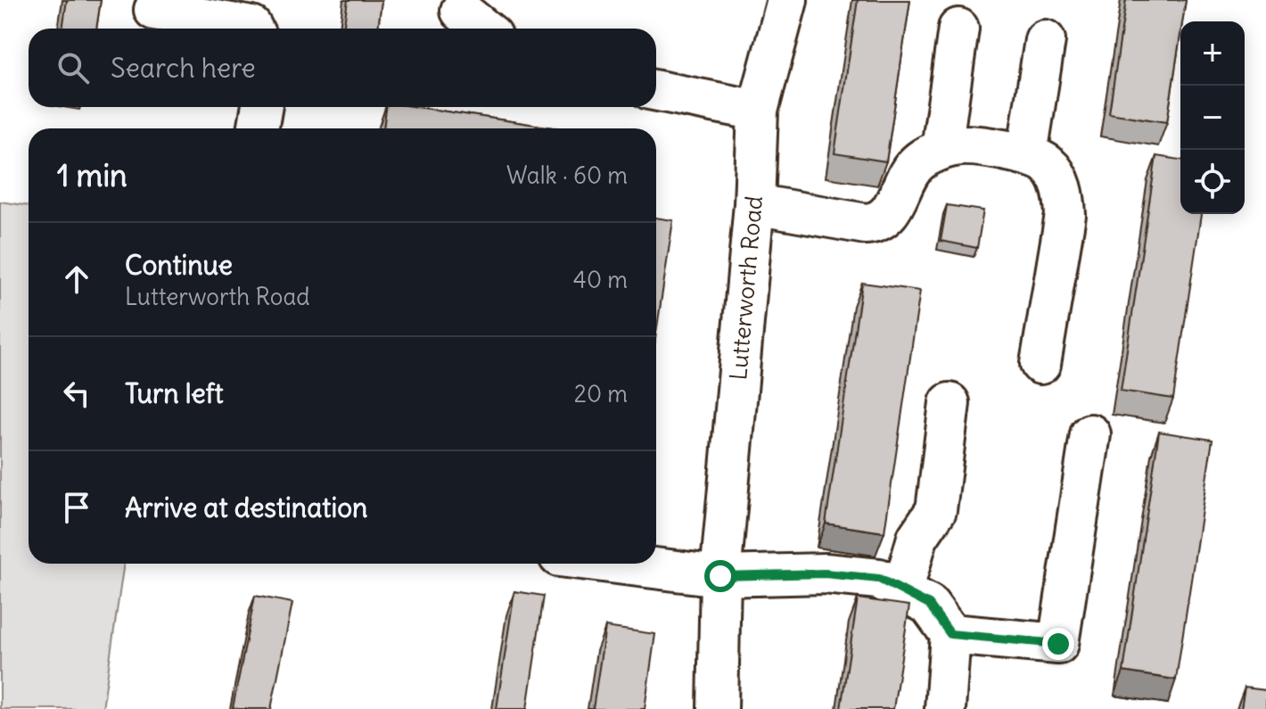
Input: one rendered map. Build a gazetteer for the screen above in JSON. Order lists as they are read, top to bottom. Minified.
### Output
{"streets":{"street":["Lutterworth Road"]},"page":{"map_buttons":["+","−"],"search":"Search here","heading":["1 min","Walk · 60 m"],"list":[["Continue","Lutterworth Road","40 m"],["Turn left","20 m"],"Arrive at destination"]}}
